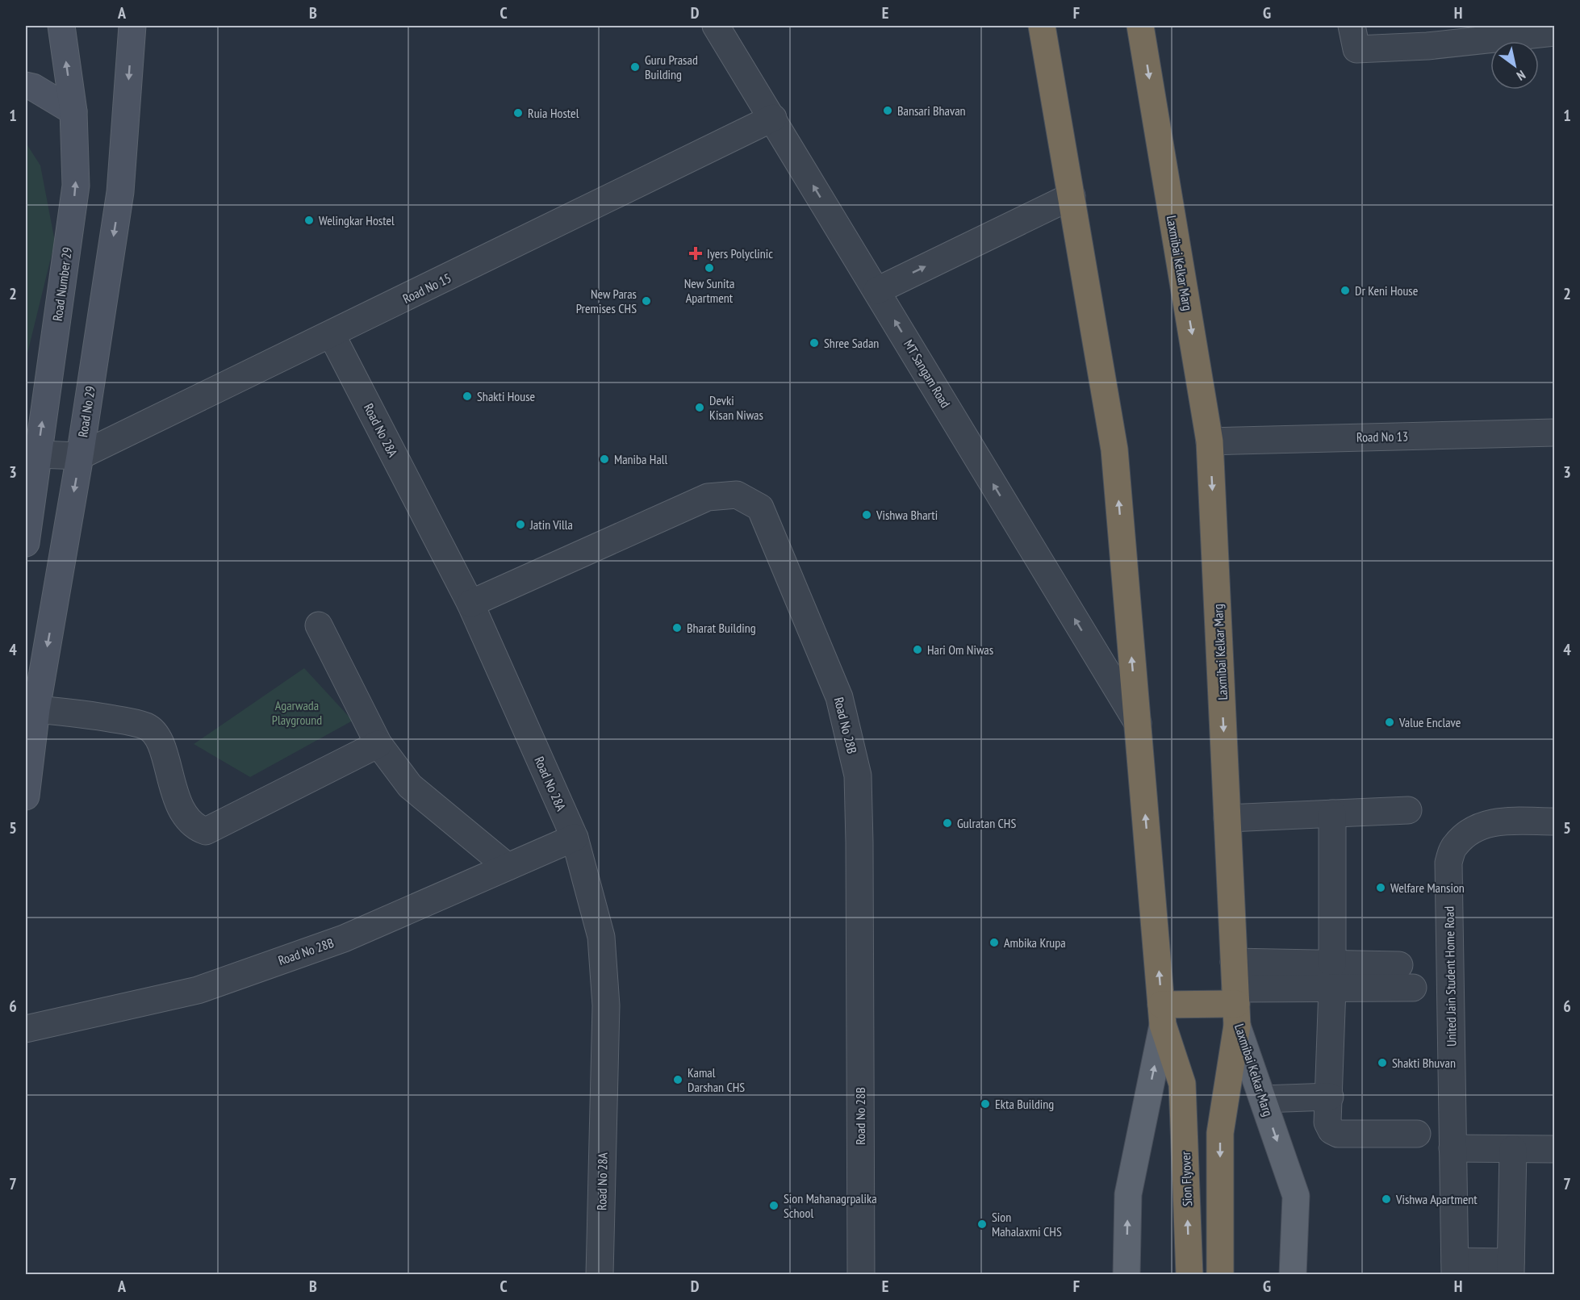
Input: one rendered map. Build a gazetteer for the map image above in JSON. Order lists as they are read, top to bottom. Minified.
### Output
{"streets":{"highway":["Laxmibai Kelkar Marg","Sion Flyover"],"main road":["Road Number 29","Road No 29"],"street":["Road No 15","MT Sangam Road","Road No 28A","Road No 13","Road No 28B","United Jain Student Home Road"]},"crossings":[["Laxmibai Kelkar Marg","Road No 13"],["Road No 15","MT Sangam Road"],["Road No 15","Road No 29"],["Road No 15","Road No 28A"],["Road No 28A","Road No 28B"]],"one_way":["Road Number 29","MT Sangam Road","Road No 29"],"parks":["Agarwada Playground"],"places":{"other":["Guru Prasad Building","Bansari Bhavan","Ruia Hostel","Welingkar Hostel","New Sunita Apartment","Dr Keni House","New Paras Premises CHS","Shree Sadan","Shakti House","Devki Kisan Niwas","Maniba Hall","Vishwa Bharti","Jatin Villa","Bharat Building","Hari Om Niwas","Value Enclave","Gulratan CHS","Welfare Mansion","Ambika Krupa","Shakti Bhuvan","Kamal Darshan CHS","Ekta Building","Vishwa Apartment","Sion Mahanagrpalika School","Sion Mahalaxmi CHS"],"health":["Iyers Polyclinic"]},"north":"bottom right","grid":{"columns":["A","B","C","D","E","F","G","H"],"rows":["1","2","3","4","5","6","7"]}}
